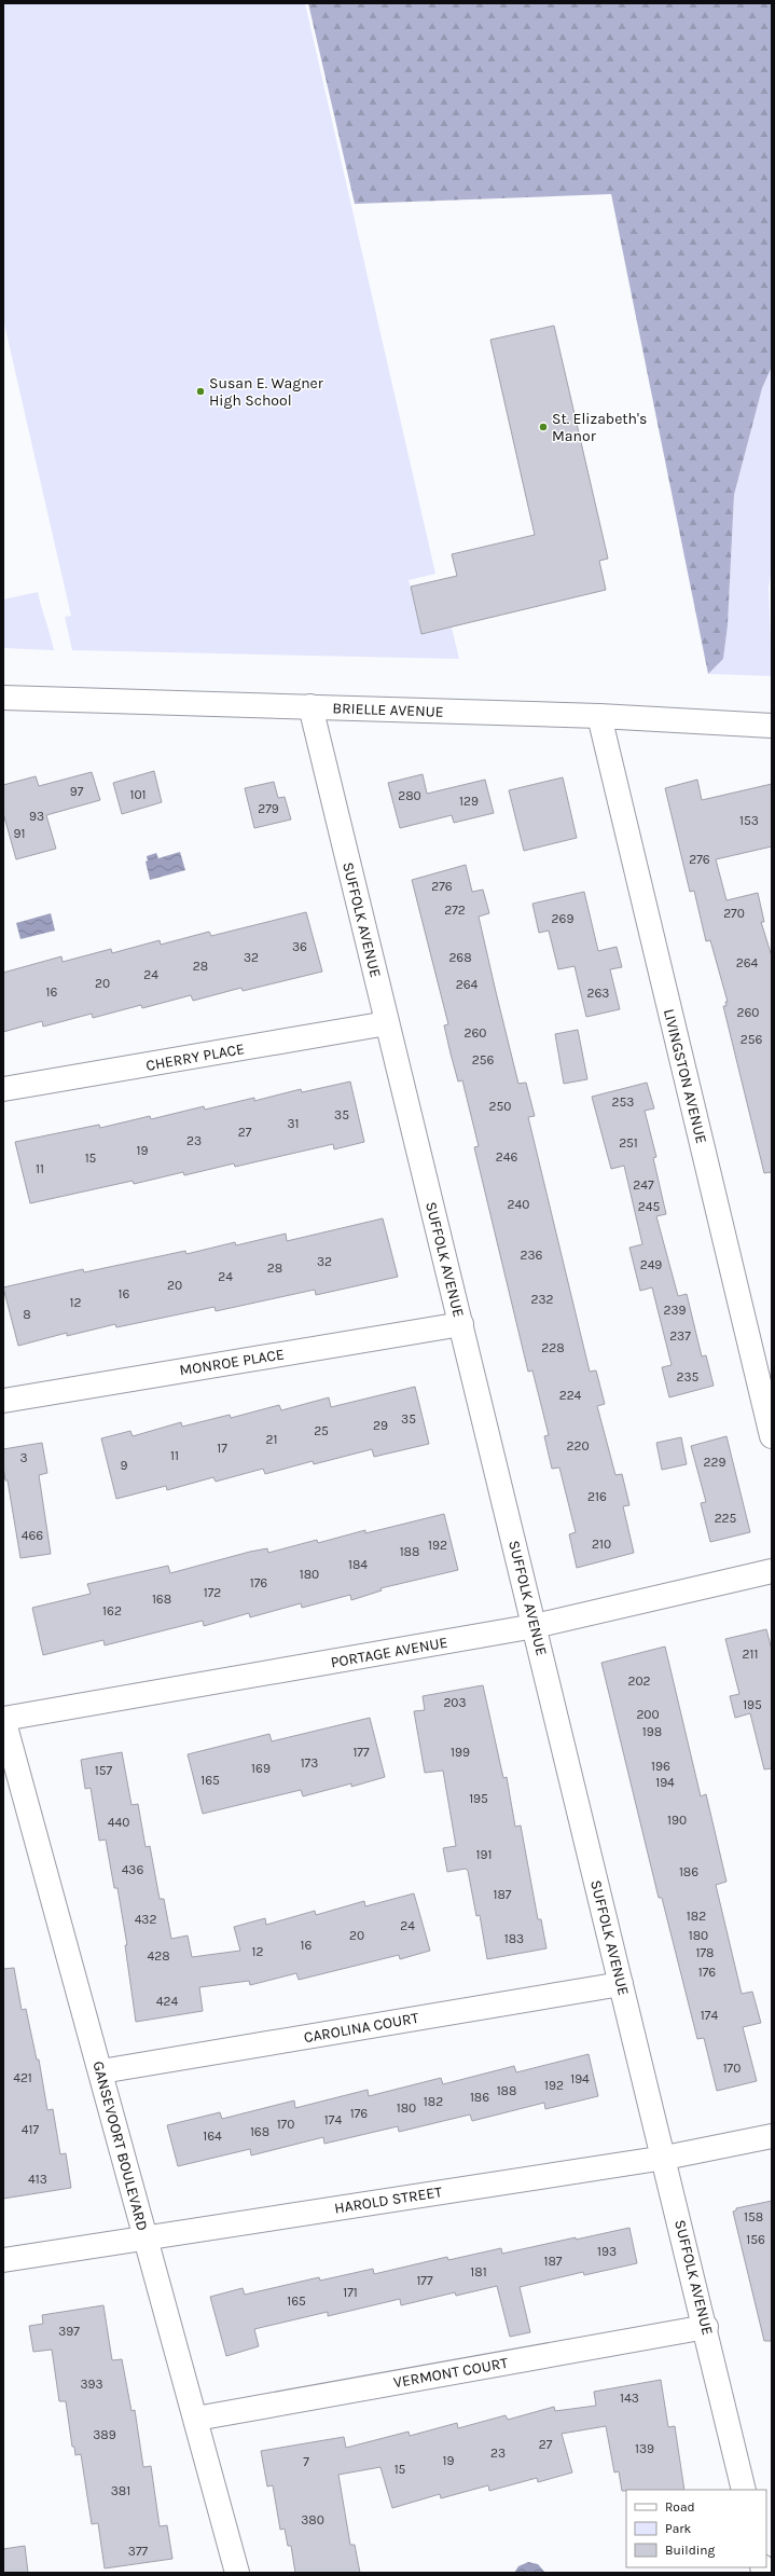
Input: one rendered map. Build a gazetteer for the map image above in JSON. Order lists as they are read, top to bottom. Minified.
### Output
{"streets":{"street":["BRIELLE AVENUE","SUFFOLK AVENUE","CHERRY PLACE","LIVINGSTON AVENUE","MONROE PLACE","PORTAGE AVENUE","CAROLINA COURT","GANSEVOORT BOULEVARD","HAROLD STREET","VERMONT COURT"]},"crossings":[["BRIELLE AVENUE","SUFFOLK AVENUE"],["BRIELLE AVENUE","LIVINGSTON AVENUE"],["SUFFOLK AVENUE","CHERRY PLACE"],["SUFFOLK AVENUE","MONROE PLACE"],["SUFFOLK AVENUE","PORTAGE AVENUE"],["SUFFOLK AVENUE","CAROLINA COURT"],["SUFFOLK AVENUE","HAROLD STREET"],["SUFFOLK AVENUE","VERMONT COURT"],["PORTAGE AVENUE","GANSEVOORT BOULEVARD"],["CAROLINA COURT","GANSEVOORT BOULEVARD"],["GANSEVOORT BOULEVARD","HAROLD STREET"],["GANSEVOORT BOULEVARD","VERMONT COURT"]],"places":["Susan E. Wagner High School","St. Elizabeth's Manor"],"house_numbers":["97","101","280","129","279","93","153","91","276","276","272","270","269","36","32","268","264","28","24","20","264","16","263","260","260","256","256","253","250","35","31","27","23","251","19","246","15","11","247","240","245","236","32","249","28","24","20","16","232","12","239","8","237","228","235","224","35","29","25","21","220","17","11","3","229","9","216","225","466","210","192","188","184","180","176","172","168","162","211","202","203","195","200","198","177","199","173","196","169","157","165","194","195","190","440","191","436","186","187","182","432","24","20","180","183","16","12","178","428","176","424","174","170","421","194","192","188","186","182","180","176","174","170","417","168","164","413","158","156","193","187","181","177","171","165","397","393","143","389","27","139","23","19","7","15","381","380","377"],"legend":["Road","Park","Building"]}
